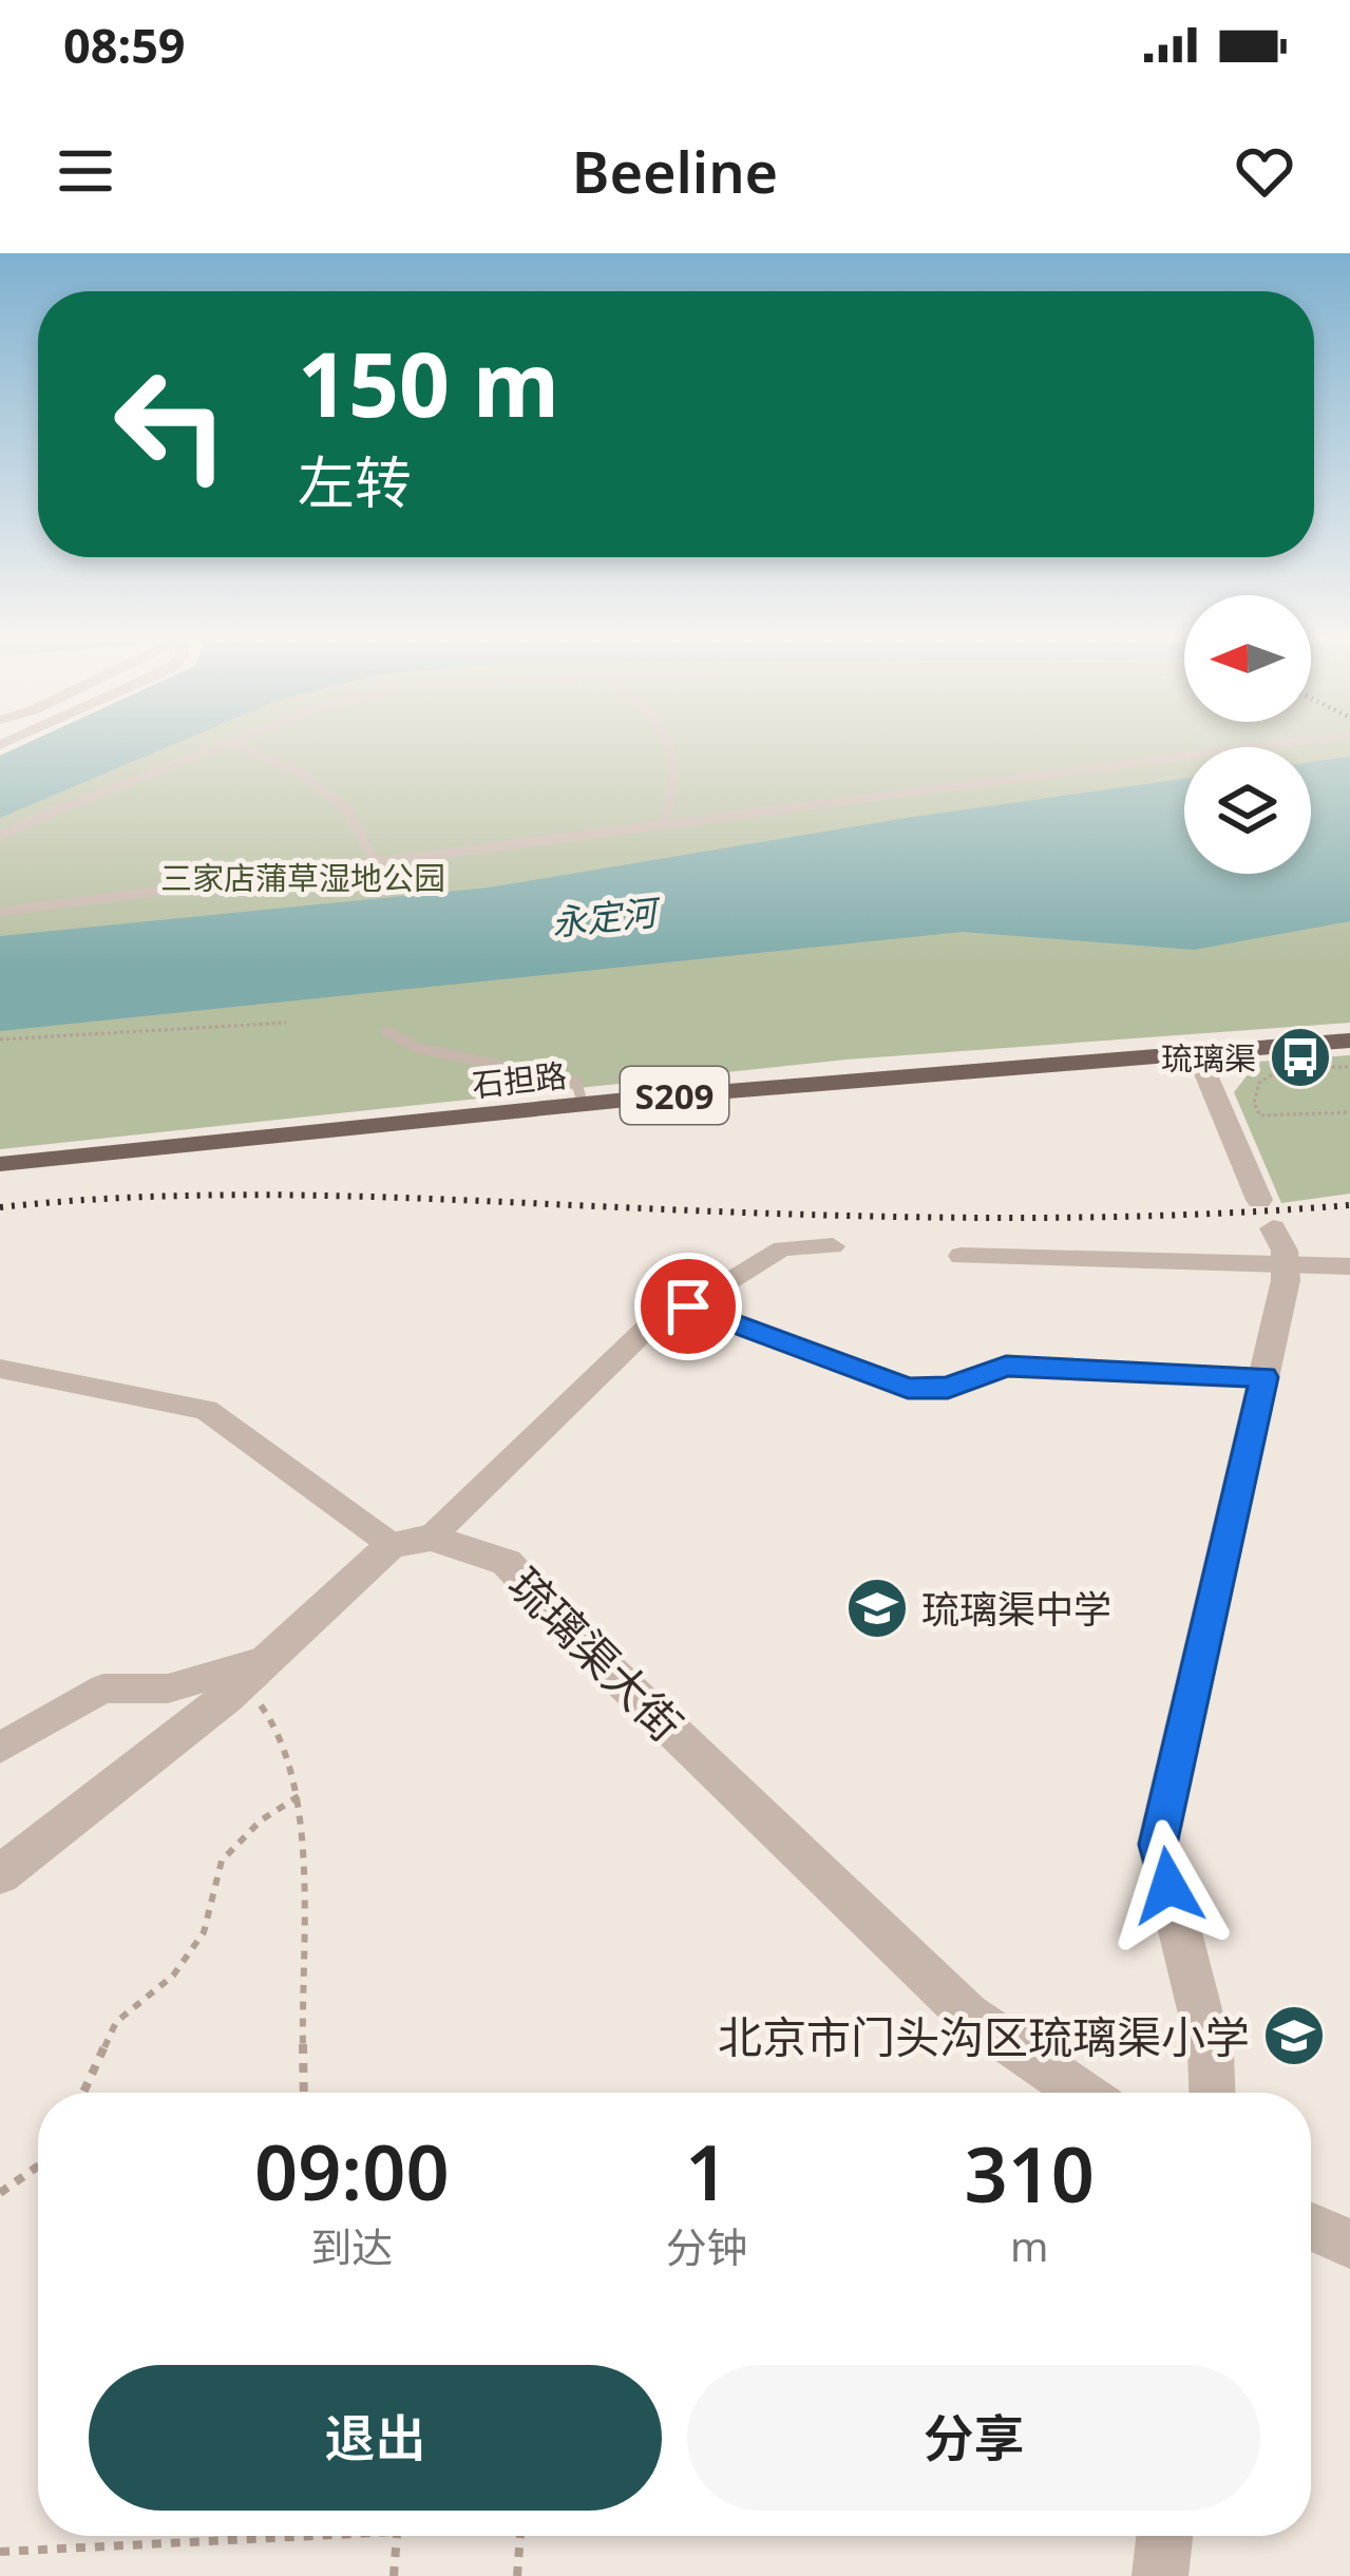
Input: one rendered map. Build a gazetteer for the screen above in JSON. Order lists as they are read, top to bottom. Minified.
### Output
{"streets":{"main road":["石担路","S209"],"street":["琉璃渠大街"]},"water":["永定河"],"parks":["三家店蒲草湿地公园"],"places":{"bus stop":["琉璃渠"],"school or university":["琉璃渠中学","北京市门头沟区琉璃渠小学"]},"north":"left","page":{"status":"08:59","header":"Beeline","turn":["150 m","左转"],"eta":["09:00","到达","1","分钟","310","m"],"buttons":["退出","分享"]}}
